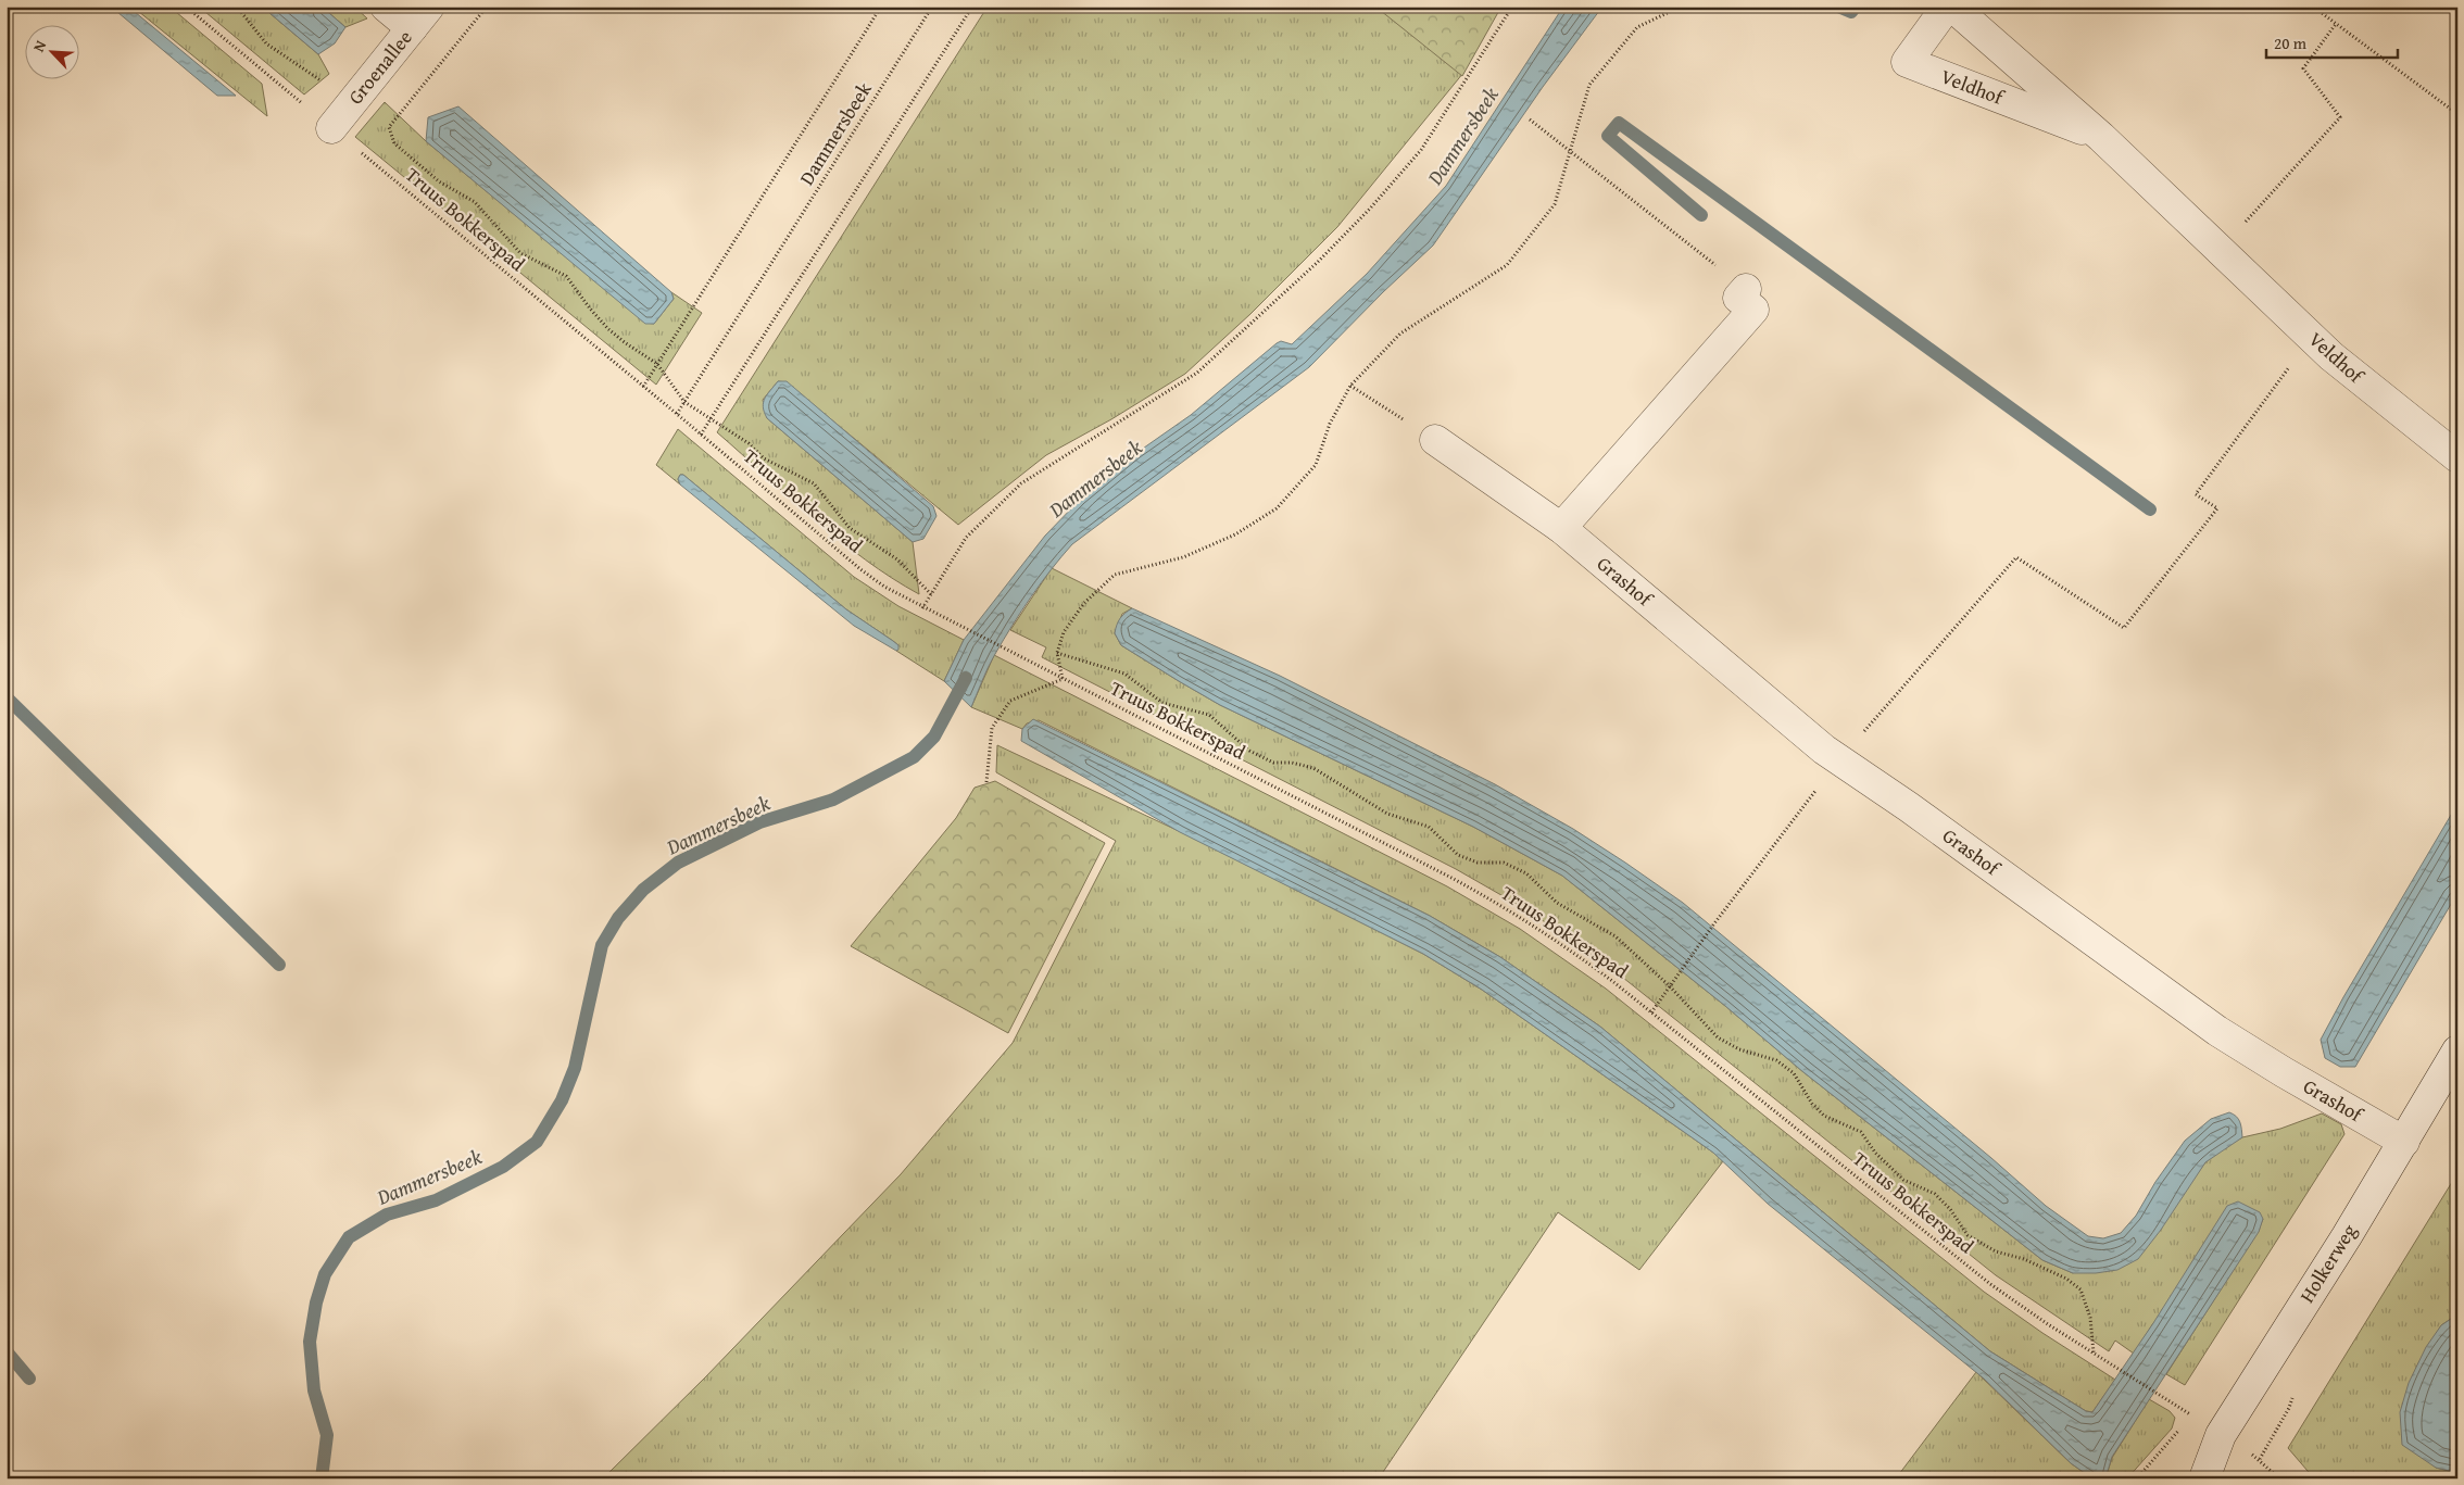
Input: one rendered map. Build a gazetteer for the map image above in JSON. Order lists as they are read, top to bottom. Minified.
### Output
{"streets":{"street":["Groenallee","Veldhof","Grashof","Holkerweg"],"path":["Dammersbeek","Truus Bokkerspad"]},"crossings":[["Groenallee","Truus Bokkerspad"],["Dammersbeek","Truus Bokkerspad"],["Grashof","Holkerweg"]],"water":["Dammersbeek"],"scale_bar":"20 m","north":"top left"}
